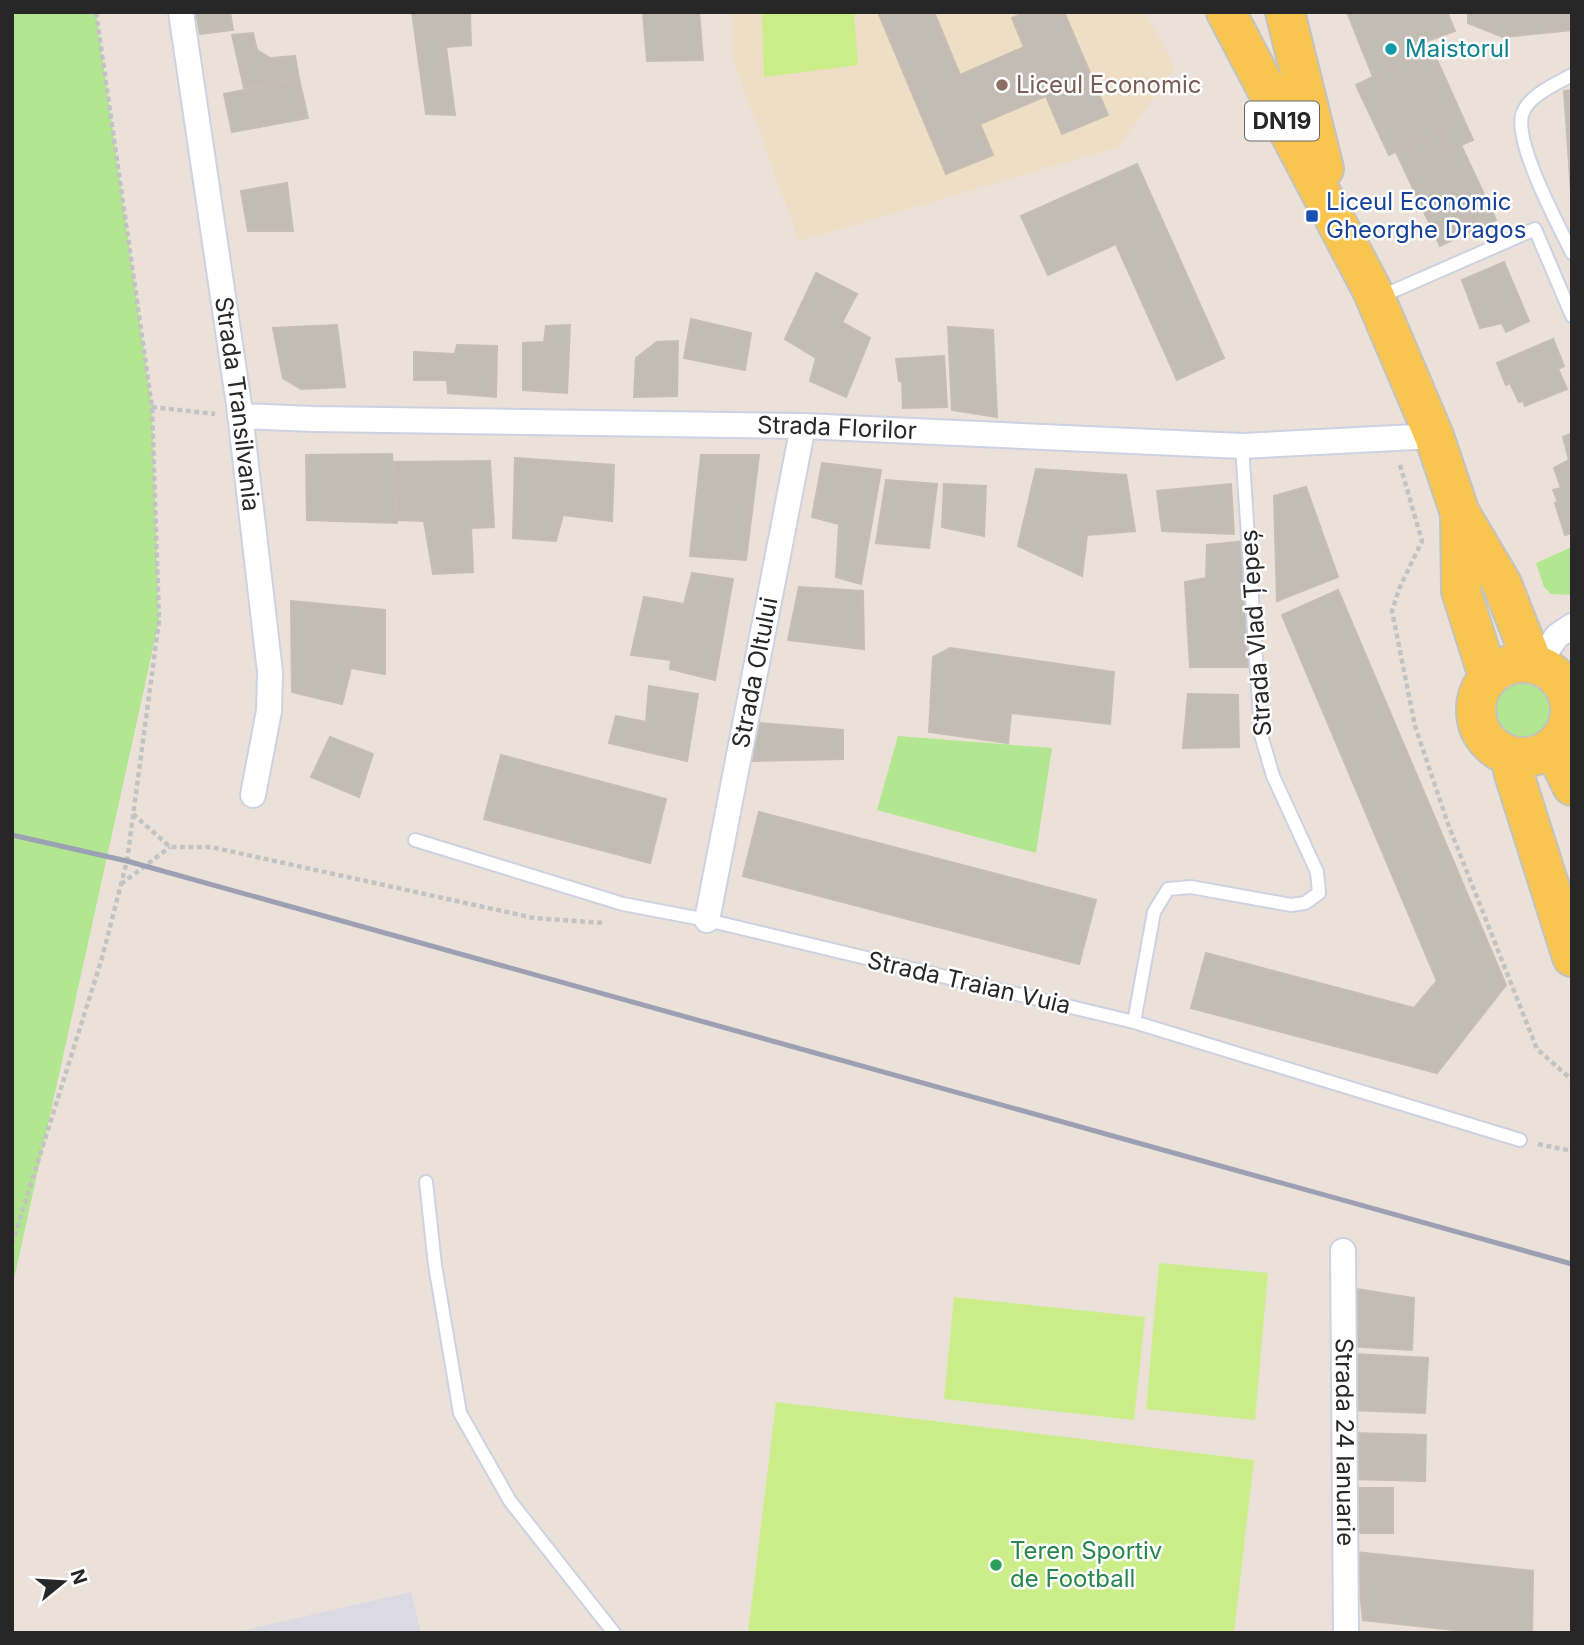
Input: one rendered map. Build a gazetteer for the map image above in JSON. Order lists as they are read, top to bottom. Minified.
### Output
{"streets":{"main road":["DN19"],"street":["Strada Transilvania","Strada Florilor","Strada Oltului","Strada 24 Ianuarie"],"lane":["Strada Vlad Țepeș","Strada Traian Vuia"]},"crossings":[["DN19","Strada Florilor"],["Strada Transilvania","Strada Florilor"],["Strada Florilor","Strada Vlad Țepeș"],["Strada Florilor","Strada Oltului"],["Strada Vlad Țepeș","Strada Traian Vuia"],["Strada Oltului","Strada Traian Vuia"]],"places":{"other":["Maistorul","Liceul Economic","Teren Sportiv de Football"],"transit":["Liceul Economic Gheorghe Dragos"]},"north":"right"}
